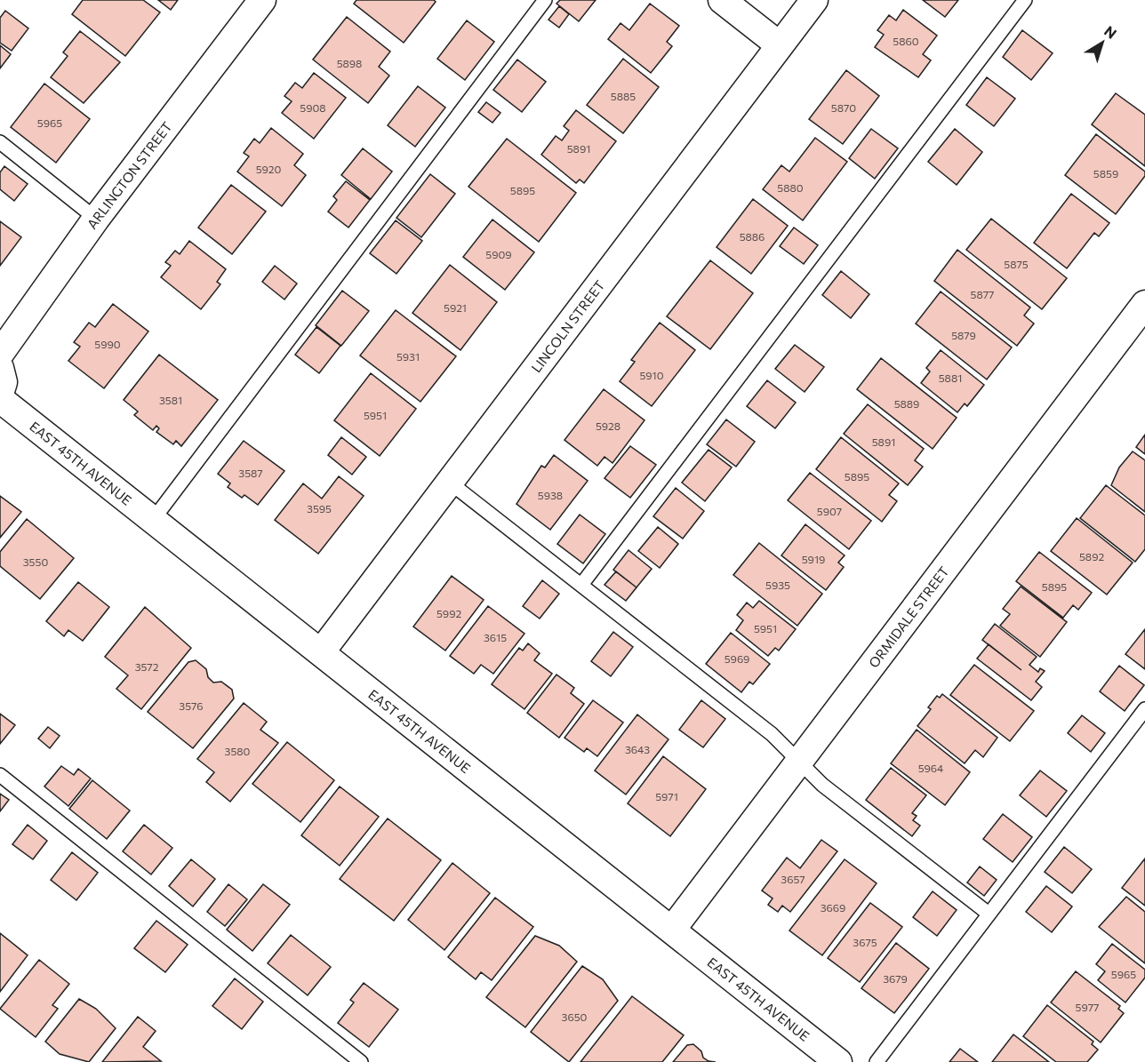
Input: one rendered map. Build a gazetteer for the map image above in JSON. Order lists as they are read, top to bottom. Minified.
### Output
{"streets":{"street":["ARLINGTON STREET","LINCOLN STREET","EAST 45TH AVENUE","ORMIDALE STREET"]},"crossings":[["LINCOLN STREET","EAST 45TH AVENUE"],["EAST 45TH AVENUE","ORMIDALE STREET"]],"house_numbers":["5860","5898","5885","5908","5870","5965","5891","5920","5859","5880","5895","5886","5909","5875","5877","5921","5879","5990","5931","5910","5881","3581","5889","5951","5928","5891","3587","5895","5938","3595","5907","5892","5919","3550","5935","5895","5992","5951","3615","5969","3572","3576","3643","3580","5964","5971","3657","3669","3675","5965","3679","5977","3650"],"north":"top right"}
